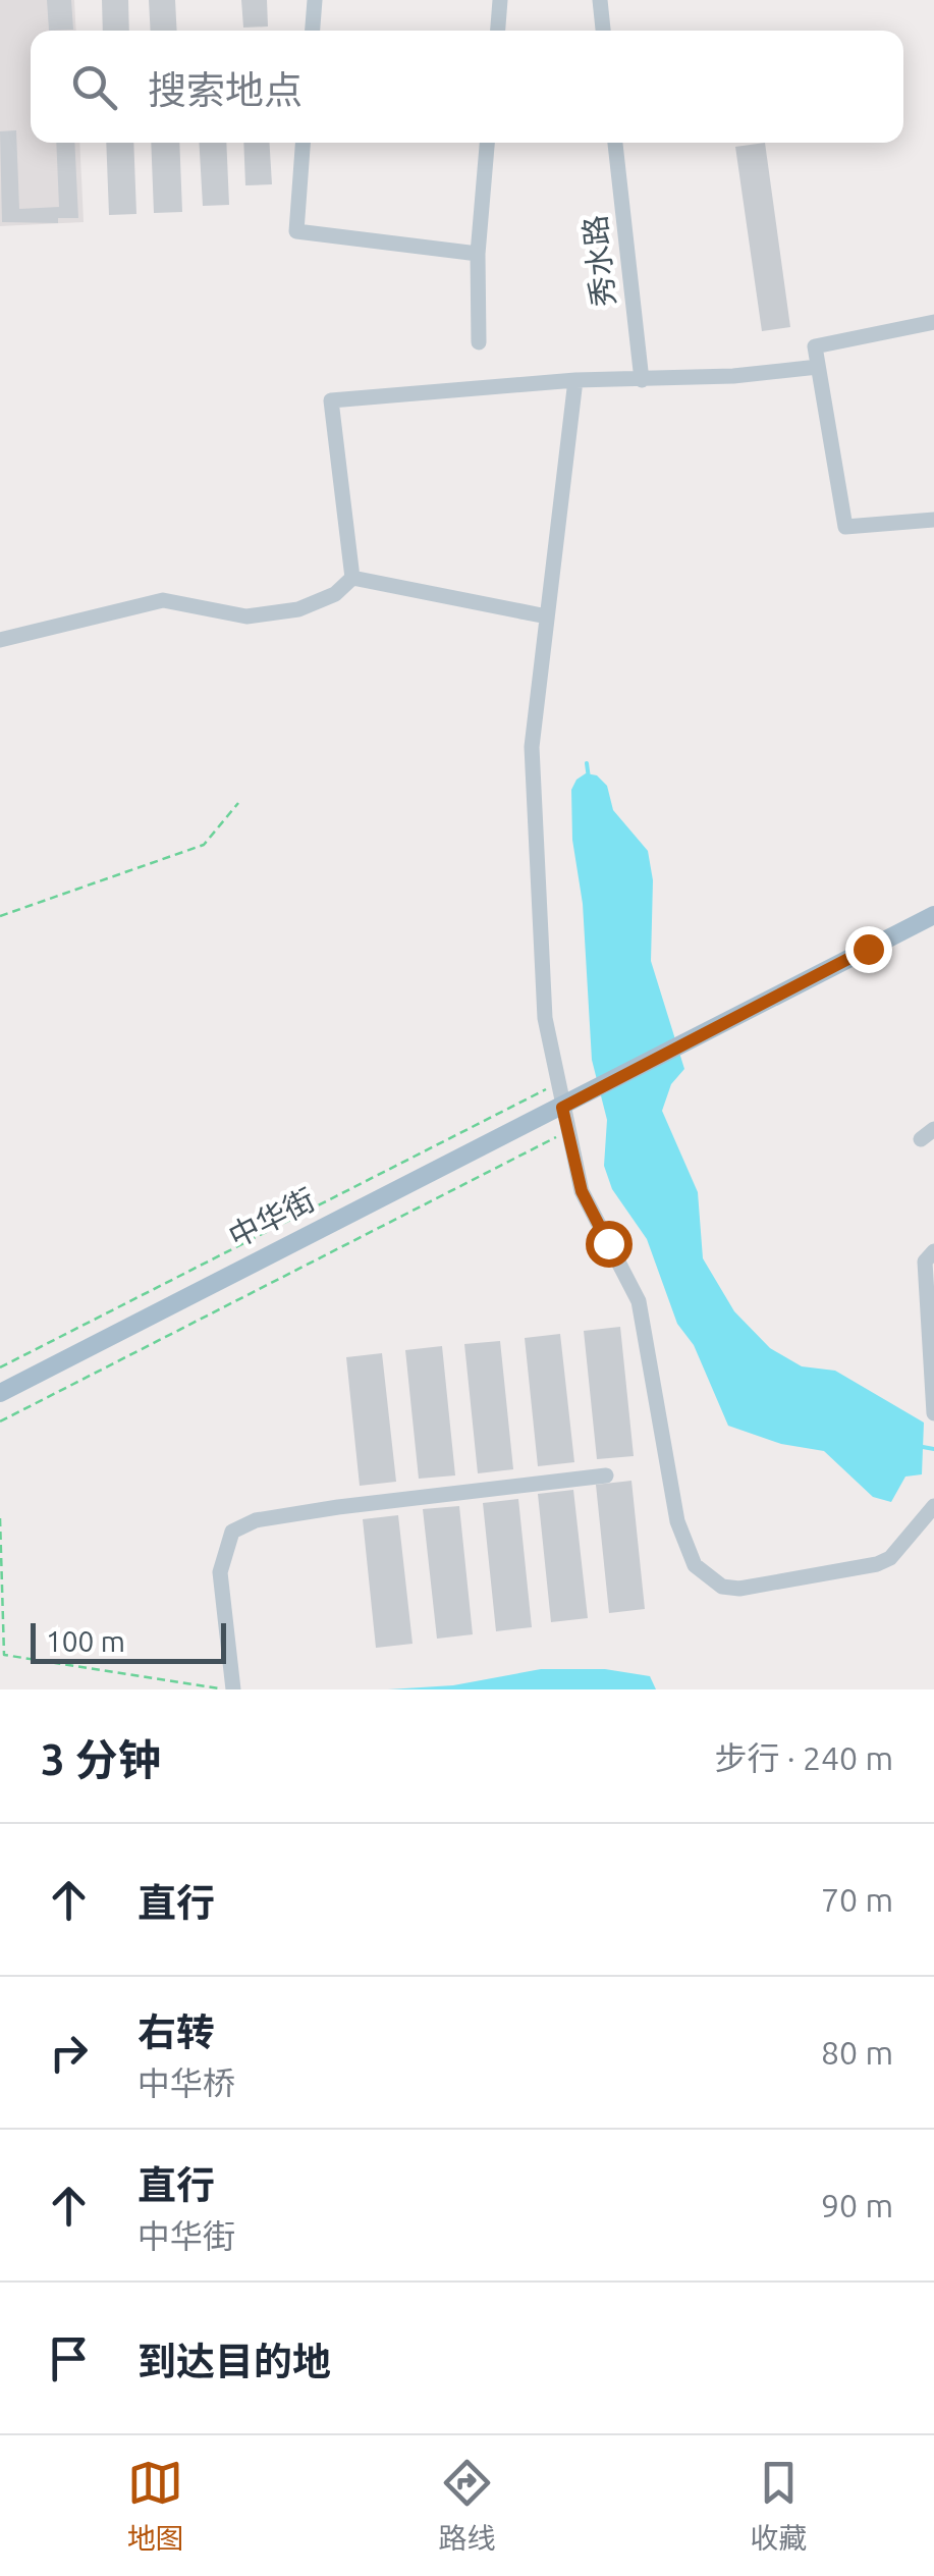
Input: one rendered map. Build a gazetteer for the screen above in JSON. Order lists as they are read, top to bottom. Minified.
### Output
{"streets":{"main road":["中华街"],"street":["秀水路"]},"scale_bar":"100 m","page":{"search":"搜索地点","scale":"100 m","heading":["3 分钟","步行 · 240 m"],"list":[["直行","70 m"],["右转","中华桥","80 m"],["直行","中华街","90 m"],"到达目的地"],"nav":["地图","路线","收藏"]}}
